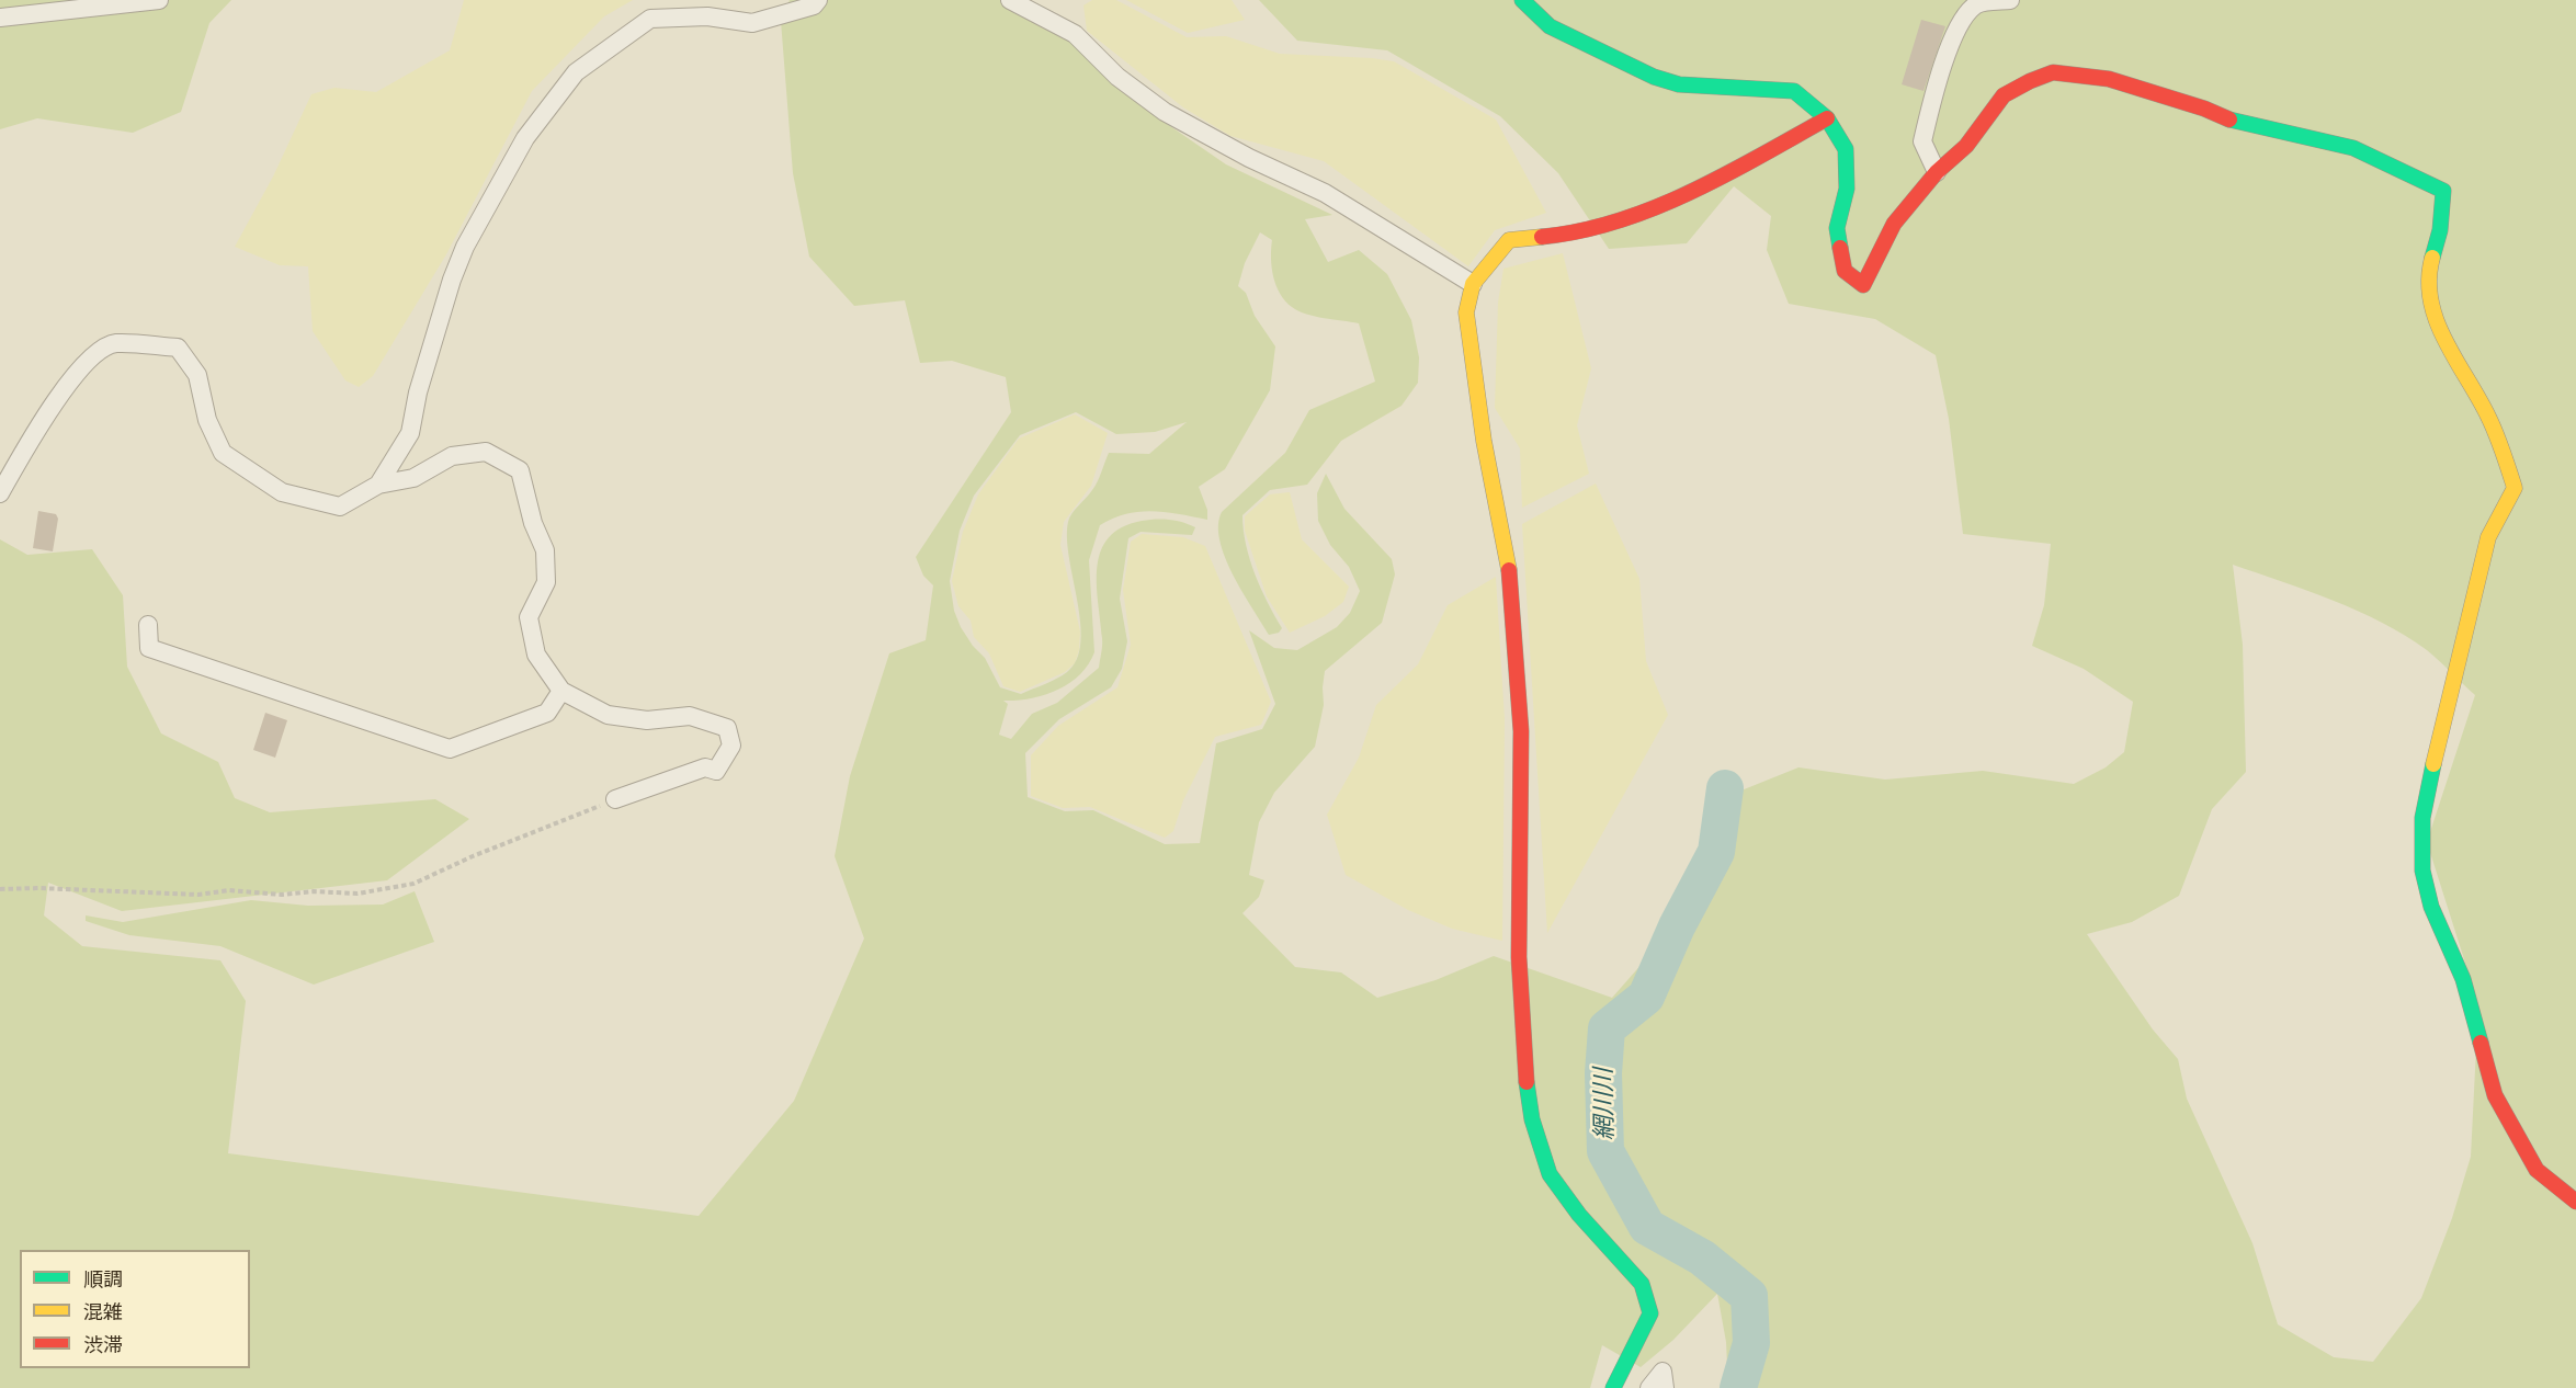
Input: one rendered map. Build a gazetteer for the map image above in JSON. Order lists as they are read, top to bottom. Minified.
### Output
{"water":["網川川"],"legend":["順調","混雑","渋滞"]}
